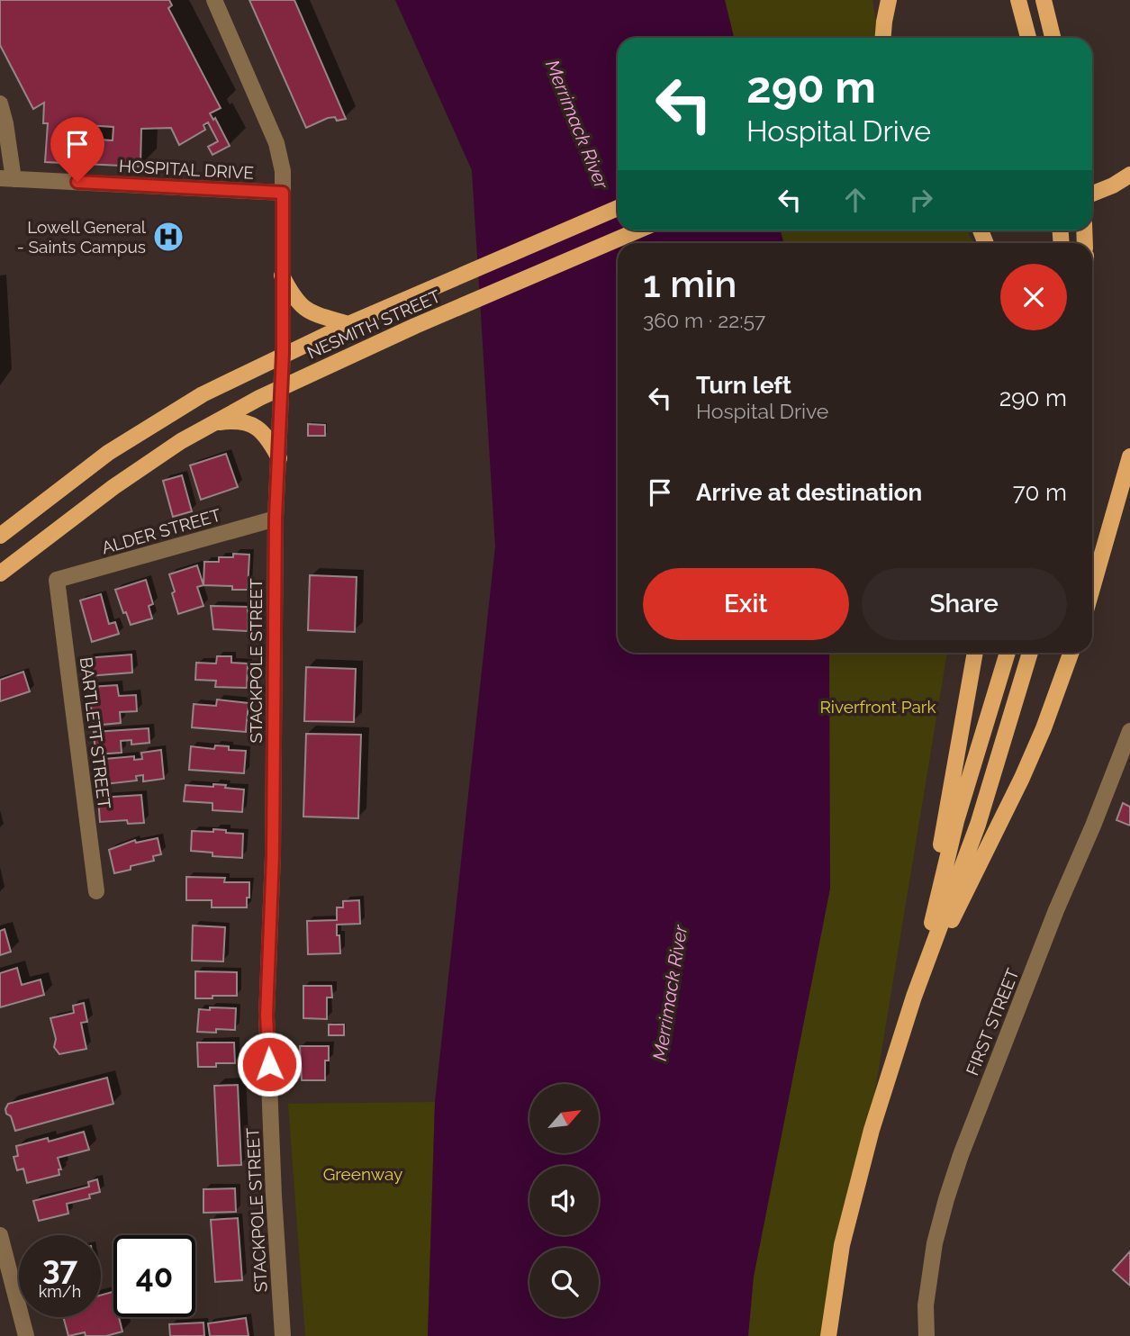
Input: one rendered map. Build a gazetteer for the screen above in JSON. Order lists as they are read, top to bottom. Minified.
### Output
{"streets":{"main road":["NESMITH STREET"],"street":["HOSPITAL DRIVE","ALDER STREET","STACKPOLE STREET","BARTLETT STREET","FIRST STREET"]},"crossings":[["HOSPITAL DRIVE","STACKPOLE STREET"],["NESMITH STREET","STACKPOLE STREET"],["ALDER STREET","STACKPOLE STREET"],["ALDER STREET","BARTLETT STREET"]],"water":["Merrimack River"],"parks":["Riverfront Park","Greenway"],"places":{"hospital":["Lowell General - Saints Campus"]},"north":"top right","page":{"turn":["290 m","Hospital Drive"],"heading":["1 min","360 m · 22:57"],"list":[{"name":"Turn left","note":"Hospital Drive","value":"290 m"},{"name":"Arrive at destination","value":"70 m"}],"buttons":["Exit","Share"],"speed":"37 km/h","limit":"40"}}
